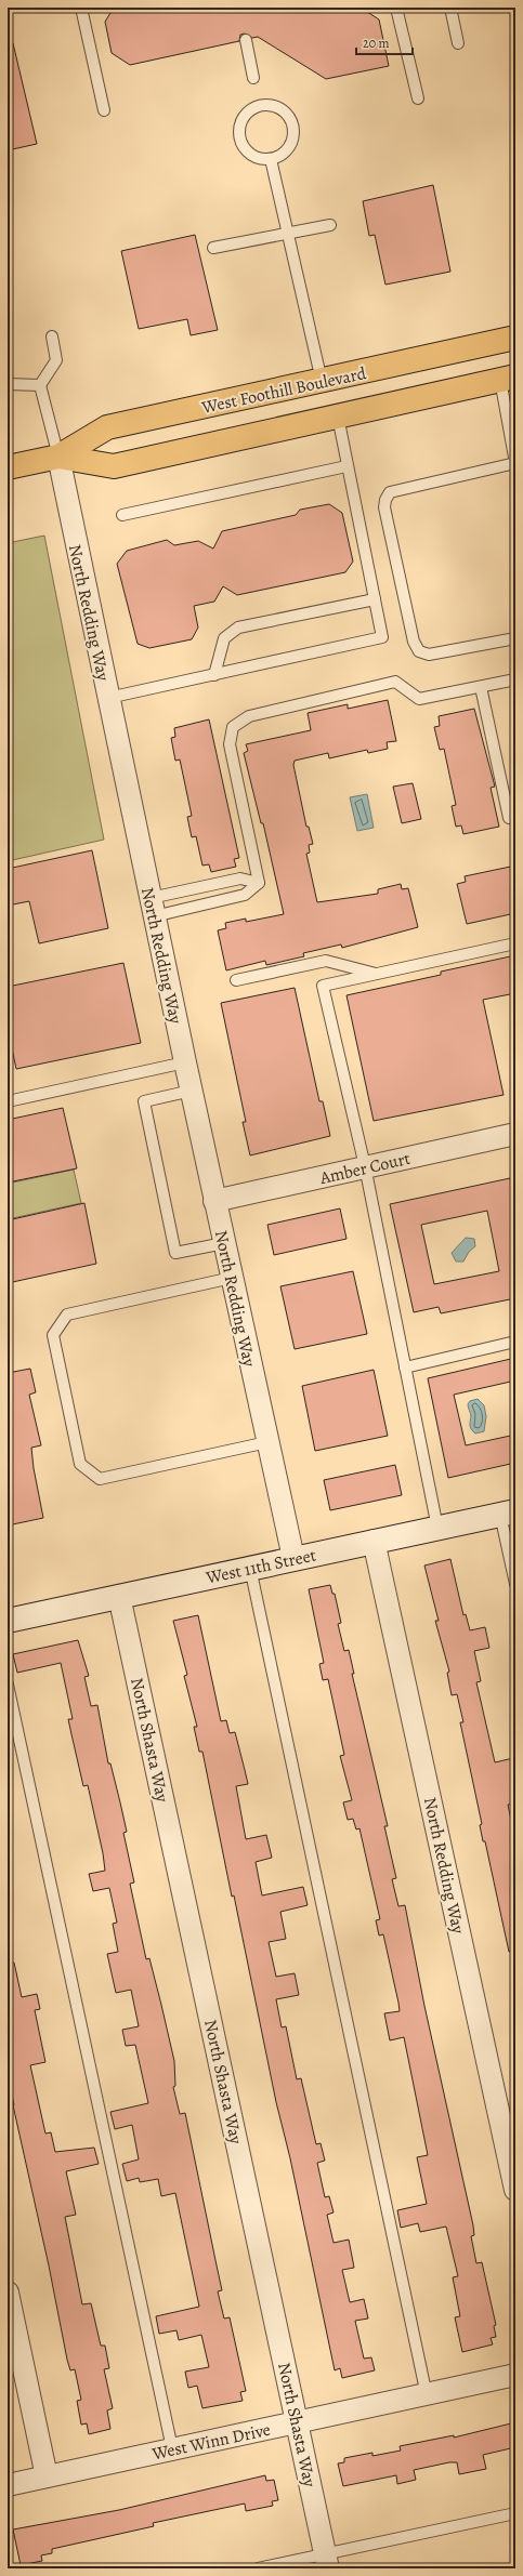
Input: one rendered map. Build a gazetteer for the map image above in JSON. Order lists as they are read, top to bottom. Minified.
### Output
{"streets":{"main road":["West Foothill Boulevard"],"street":["North Redding Way","Amber Court","West 11th Street","North Shasta Way","West Winn Drive"]},"crossings":[["West Foothill Boulevard","North Redding Way"],["North Redding Way","Amber Court"],["North Redding Way","West 11th Street"],["West 11th Street","North Shasta Way"],["North Shasta Way","West Winn Drive"]],"scale_bar":"20 m"}
